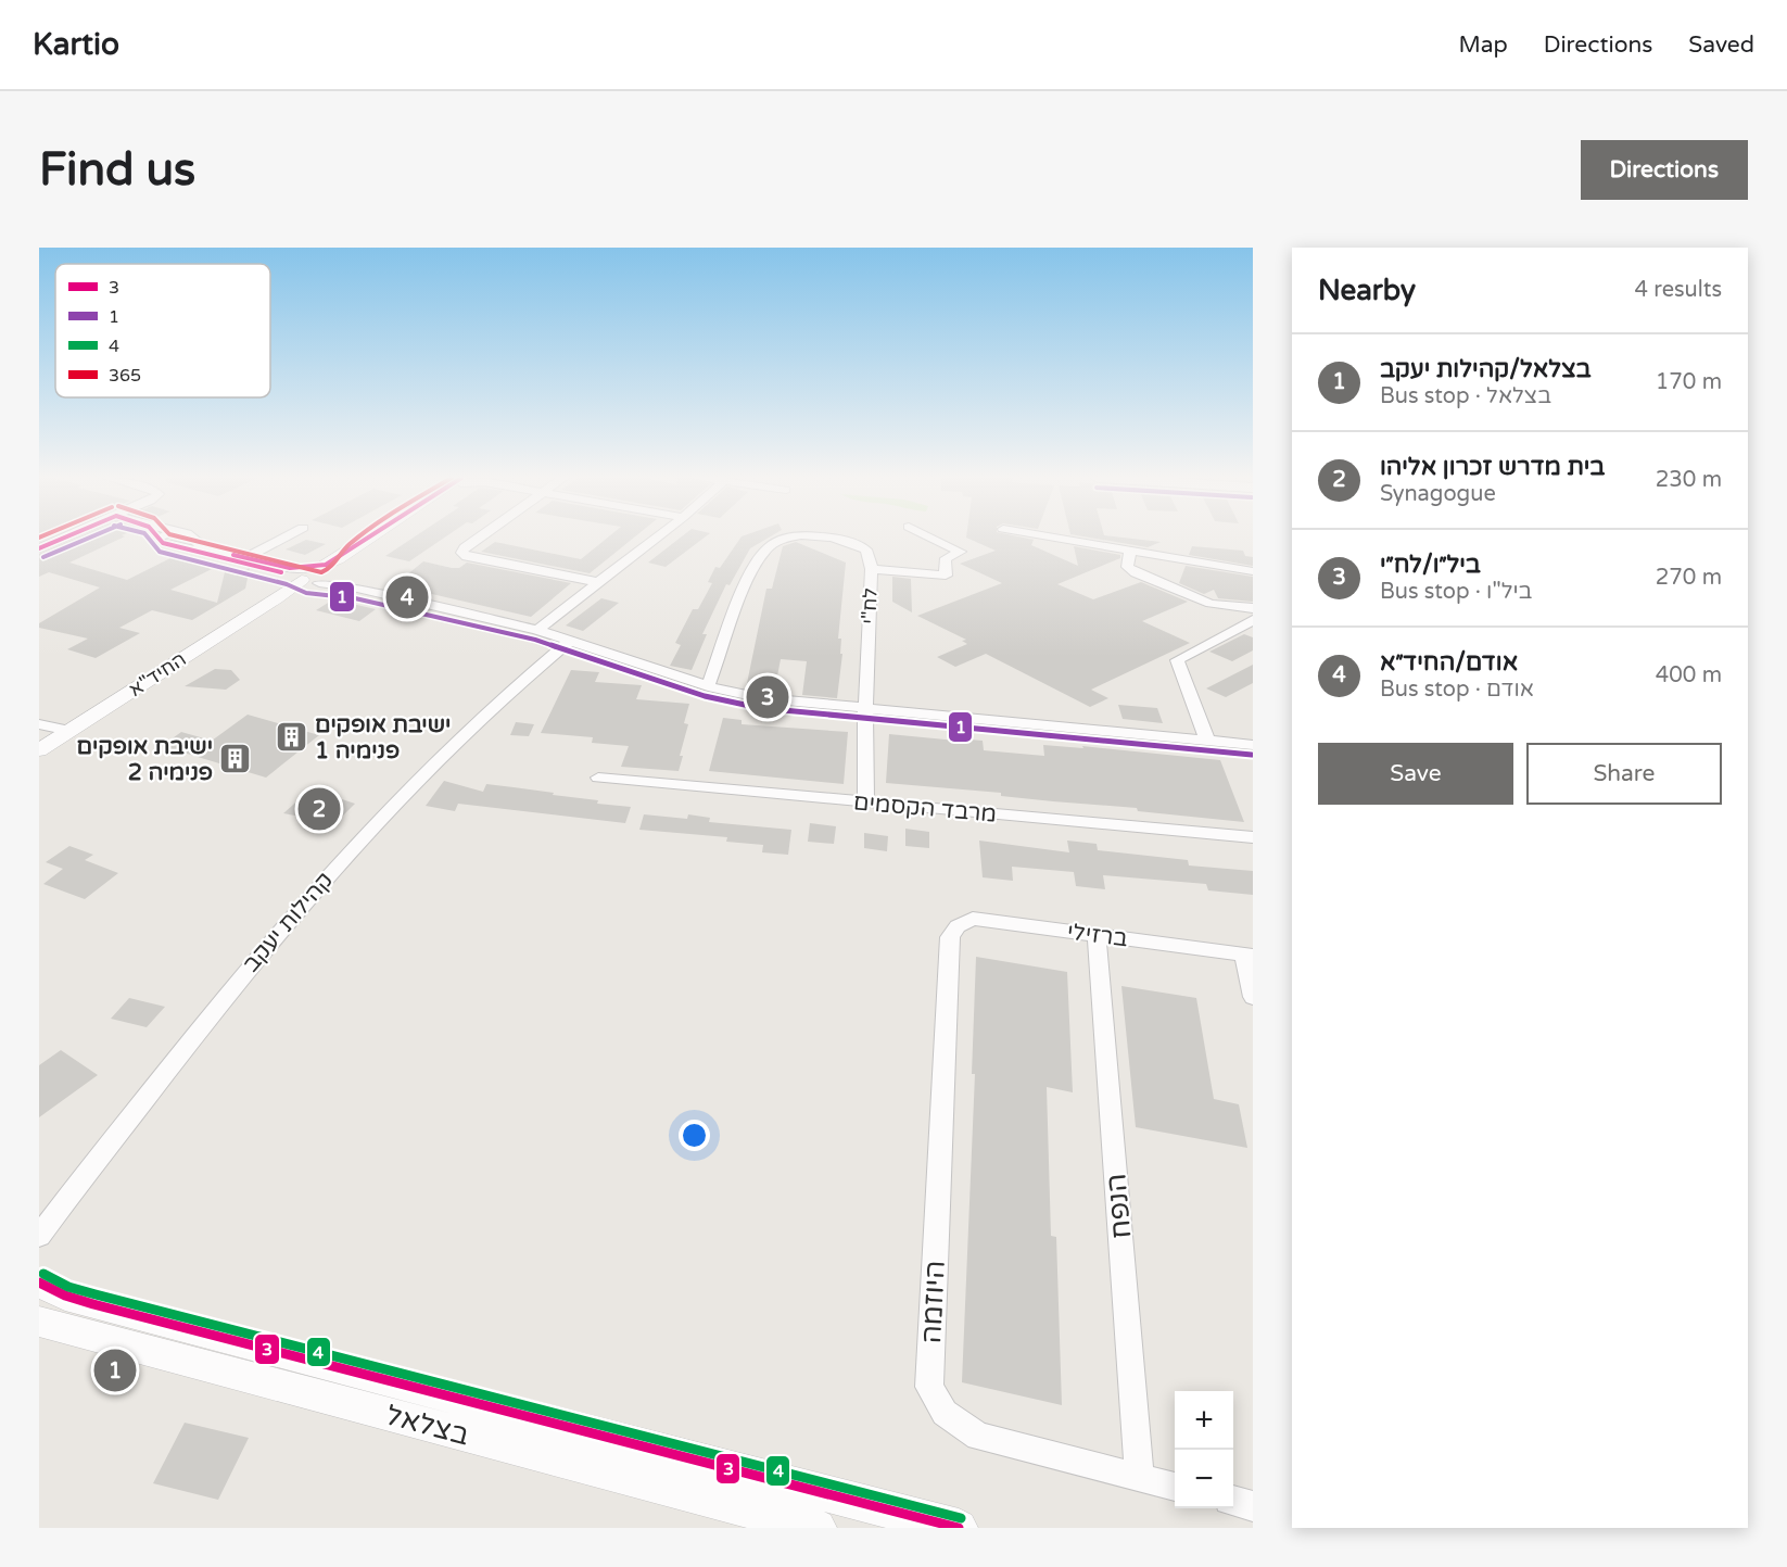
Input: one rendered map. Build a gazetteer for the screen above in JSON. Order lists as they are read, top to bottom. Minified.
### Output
{"streets":{"street":["לח\"י","החיד\"א","מרבד הקסמים","קהילות יעקב","ברזילי","הנפח","היוזמה","בצלאל"]},"crossings":[["לח\"י","מרבד הקסמים"],["ברזילי","הנפח"],["ברזילי","היוזמה"],["הנפח","היוזמה"]],"places":{"building":["ישיבת אופקים פנימיה 1","ישיבת אופקים פנימיה 2"]},"lines":["transit line 3","transit line 1","transit line 365","transit line 4"],"legend":["3","1","4","365"],"page":{"header":"Kartio","nav":["Map","Directions","Saved"],"buttons":["Directions",["Save","Share"]],"title":"Find us","heading":["Nearby","4 results"],"list":[{"mark":"1","name":"בצלאל/קהילות יעקב","note":"Bus stop · בצלאל","value":"170 m"},{"mark":"2","name":"בית מדרש זכרון אליהו","note":"Synagogue","value":"230 m"},{"mark":"3","name":"ביל״ו/לח״י","note":"Bus stop · ביל\"ו","value":"270 m"},{"mark":"4","name":"אודם/החיד״א","note":"Bus stop · אודם","value":"400 m"}],"pins":["4","3","2","1"],"map_buttons":["+","−"]}}
